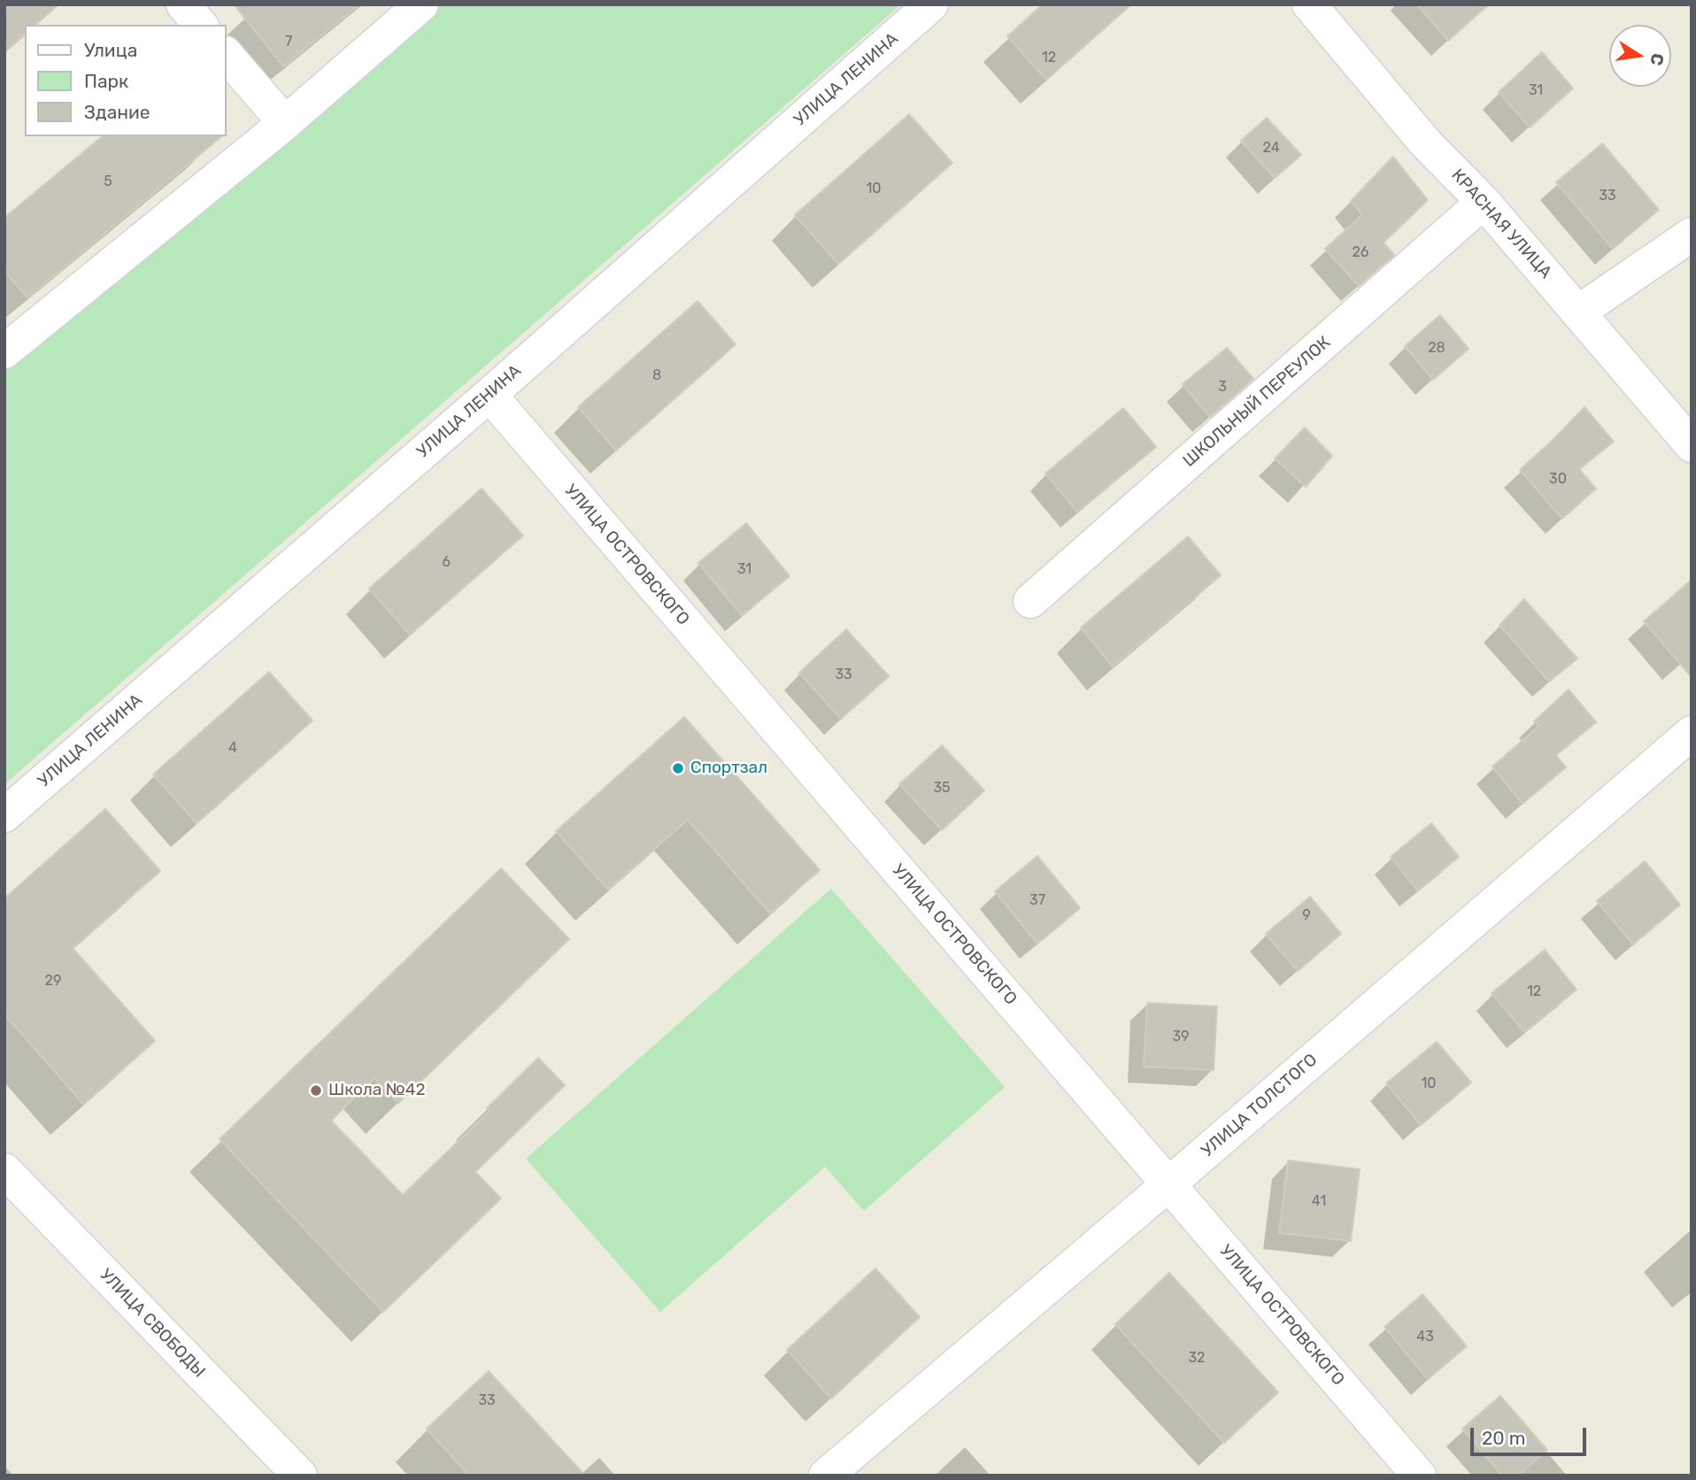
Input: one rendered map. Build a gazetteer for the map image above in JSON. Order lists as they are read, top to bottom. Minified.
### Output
{"streets":{"street":["УЛИЦА ЛЕНИНА","КРАСНАЯ УЛИЦА","ШКОЛЬНЫЙ ПЕРЕУЛОК","УЛИЦА ОСТРОВСКОГО","УЛИЦА ТОЛСТОГО","УЛИЦА СВОБОДЫ"]},"crossings":[["УЛИЦА ЛЕНИНА","УЛИЦА ОСТРОВСКОГО"],["КРАСНАЯ УЛИЦА","ШКОЛЬНЫЙ ПЕРЕУЛОК"],["УЛИЦА ОСТРОВСКОГО","УЛИЦА ТОЛСТОГО"]],"places":["Спортзал","Школа №42"],"house_numbers":["7","12","31","24","5","10","33","26","28","8","3","30","6","31","33","4","35","37","9","29","12","39","10","41","43","32","33"],"legend":["Улица","Парк","Здание"],"scale_bar":"20 m","north":"right"}
